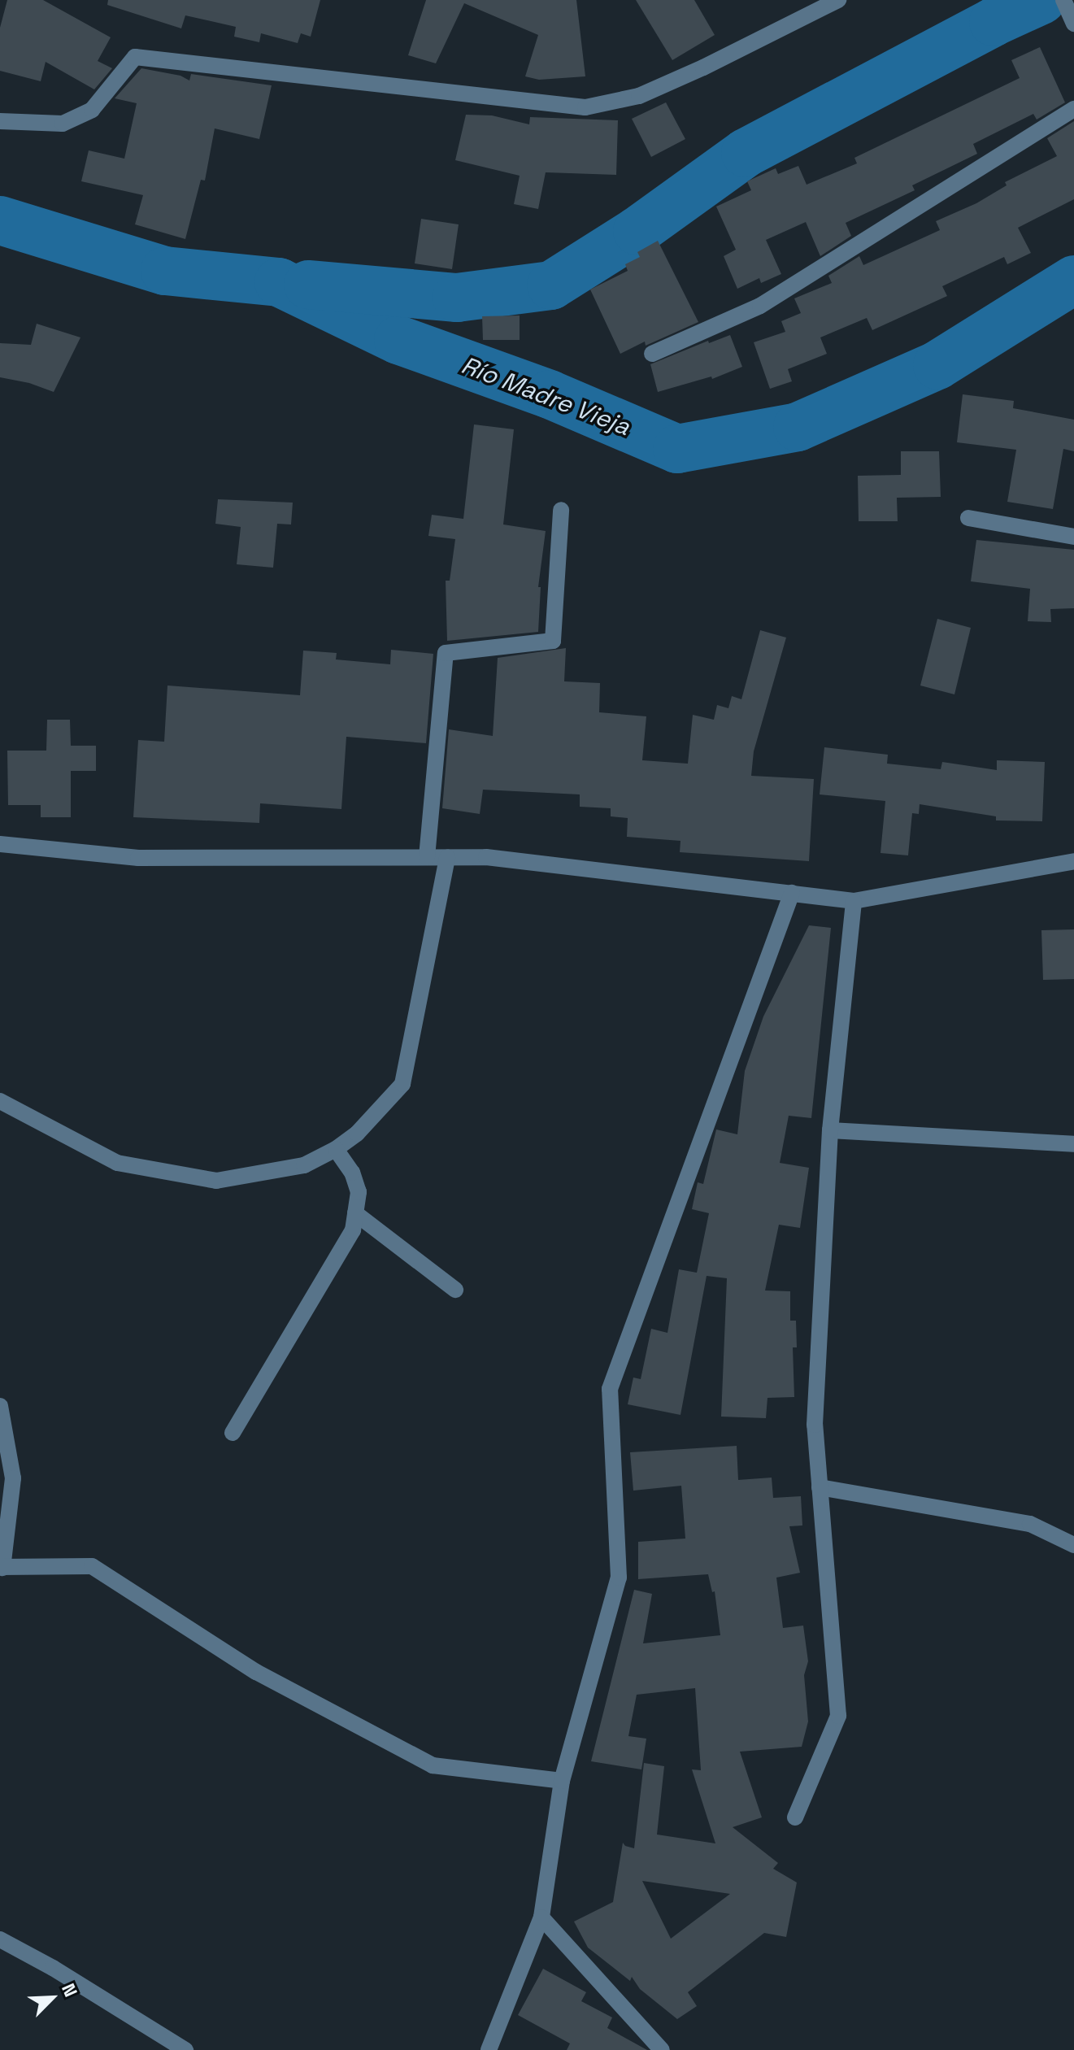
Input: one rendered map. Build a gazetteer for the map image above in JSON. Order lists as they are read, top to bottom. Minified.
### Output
{"water":["Río Madre Vieja"],"north":"top right"}
